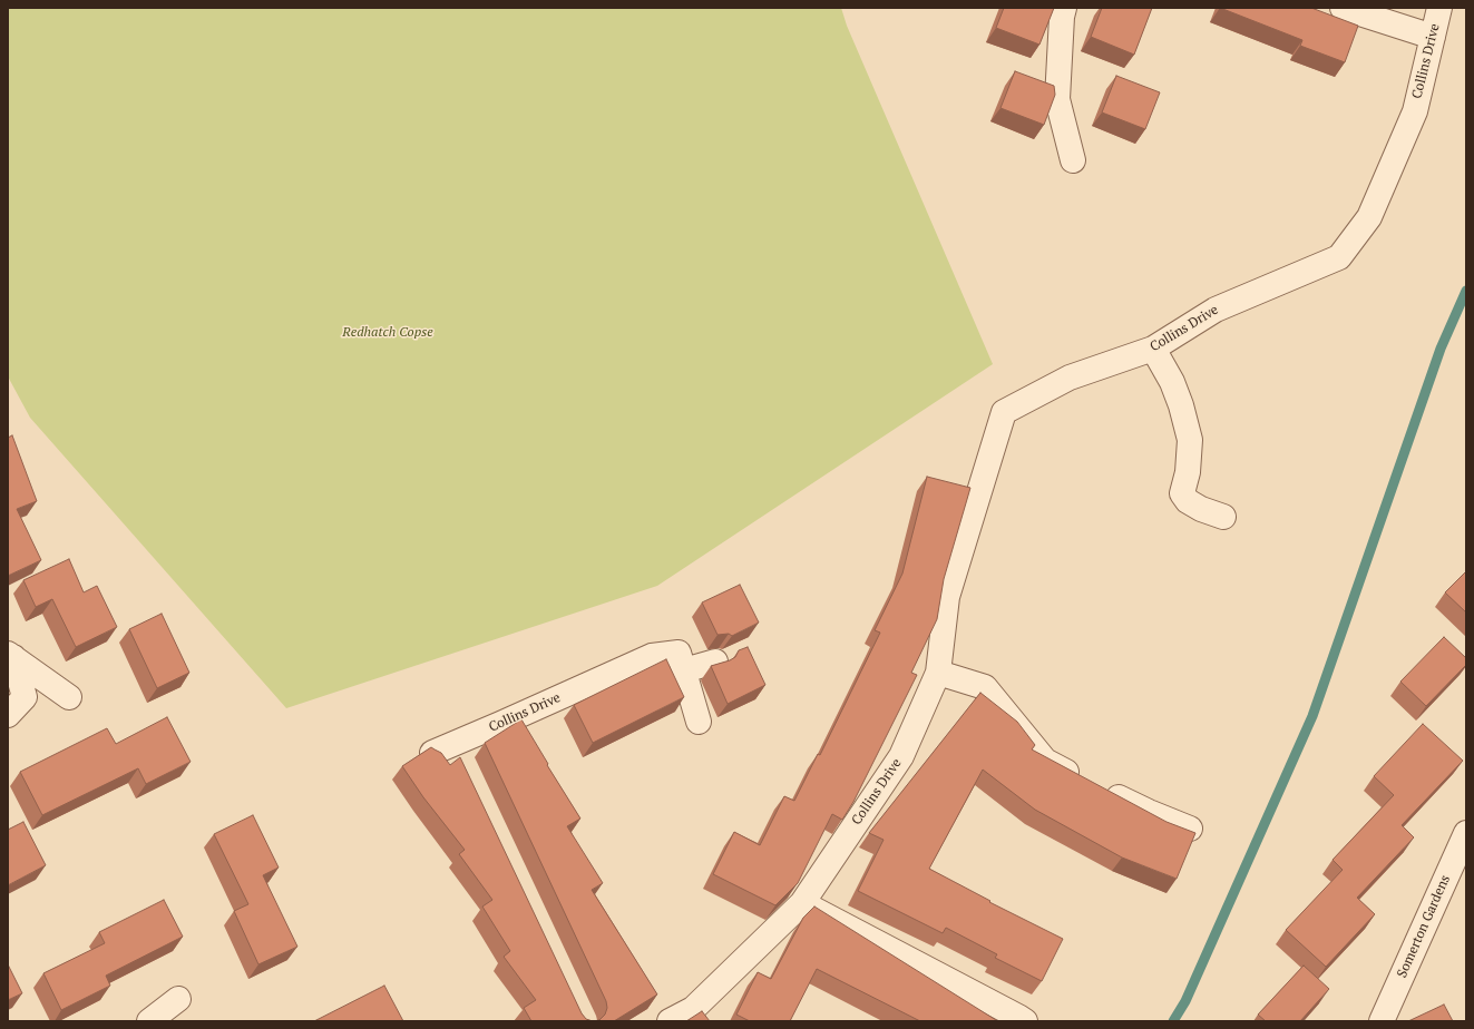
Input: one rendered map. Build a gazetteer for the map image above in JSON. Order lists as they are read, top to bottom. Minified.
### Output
{"streets":{"street":["Collins Drive","Somerton Gardens"]},"parks":["Redhatch Copse"]}
